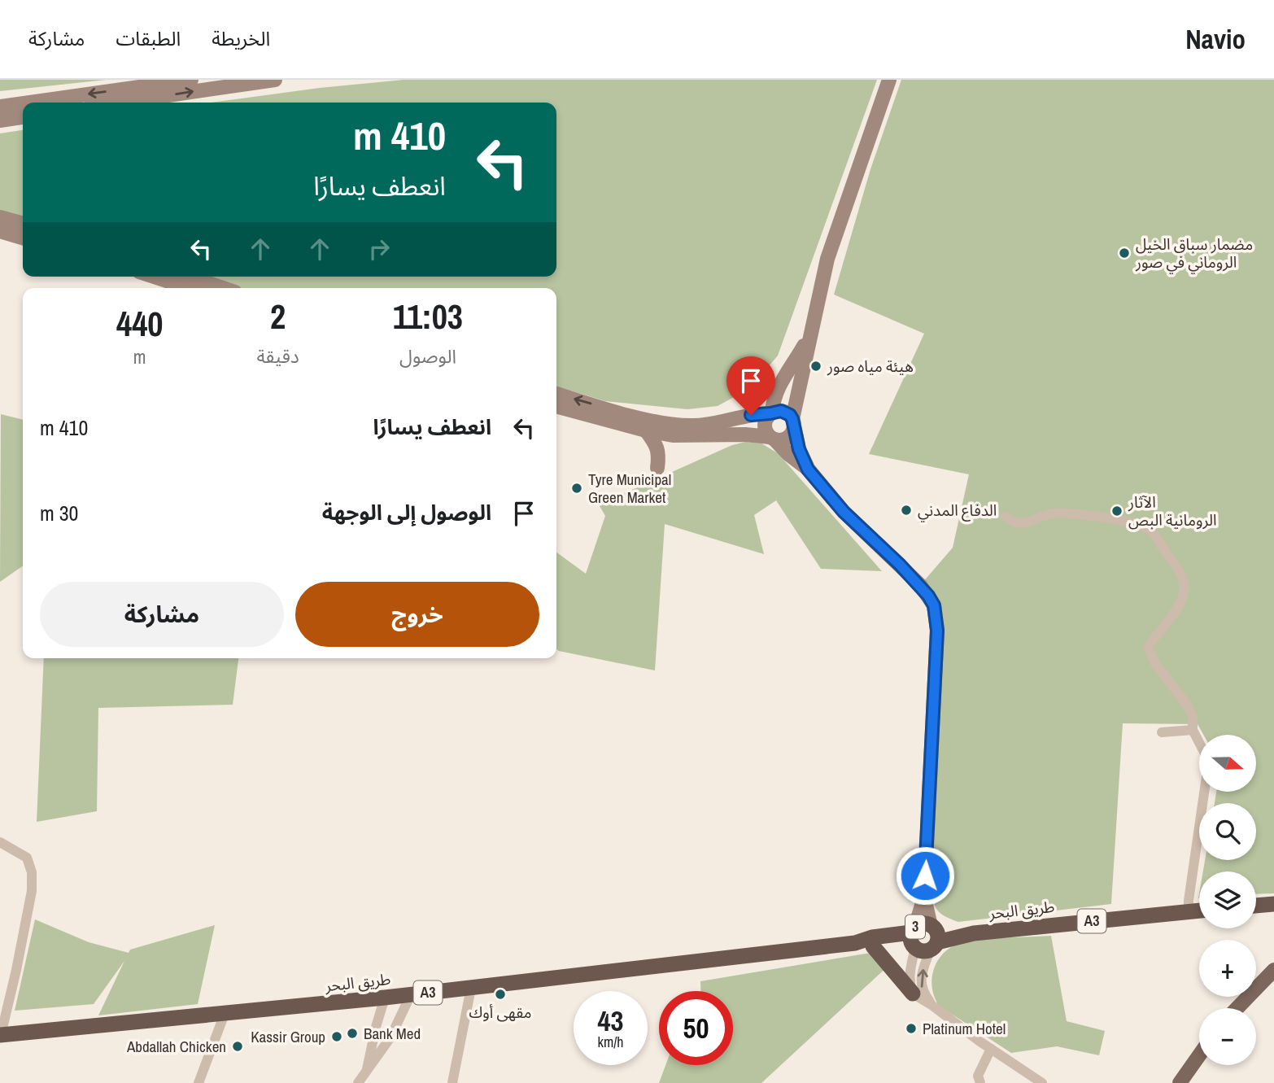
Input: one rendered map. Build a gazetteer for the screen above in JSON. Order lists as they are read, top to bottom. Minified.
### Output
{"streets":{"highway":["طريق البحر","A3"]},"places":["مضمار سباق الخيل الروماني في صور","هيئة مياه صور","Tyre Municipal Green Market","الدفاع المدني","الآثار الرومانية البص","مقهى أوك","Platinum Hotel","Bank Med","Kassir Group","Abdallah Chicken"],"north":"right","page":{"header":"Navio","nav":["الخريطة","الطبقات","مشاركة"],"turn":["410 m","انعطف يسارًا"],"eta":["11:03","الوصول","2","دقيقة","440","m"],"list":[{"name":"انعطف يسارًا","value":"410 m"},{"name":"الوصول إلى الوجهة","value":"30 m"}],"buttons":["خروج","مشاركة"],"map_buttons":["+","−"],"speed":"43 km/h","limit":"50"}}
